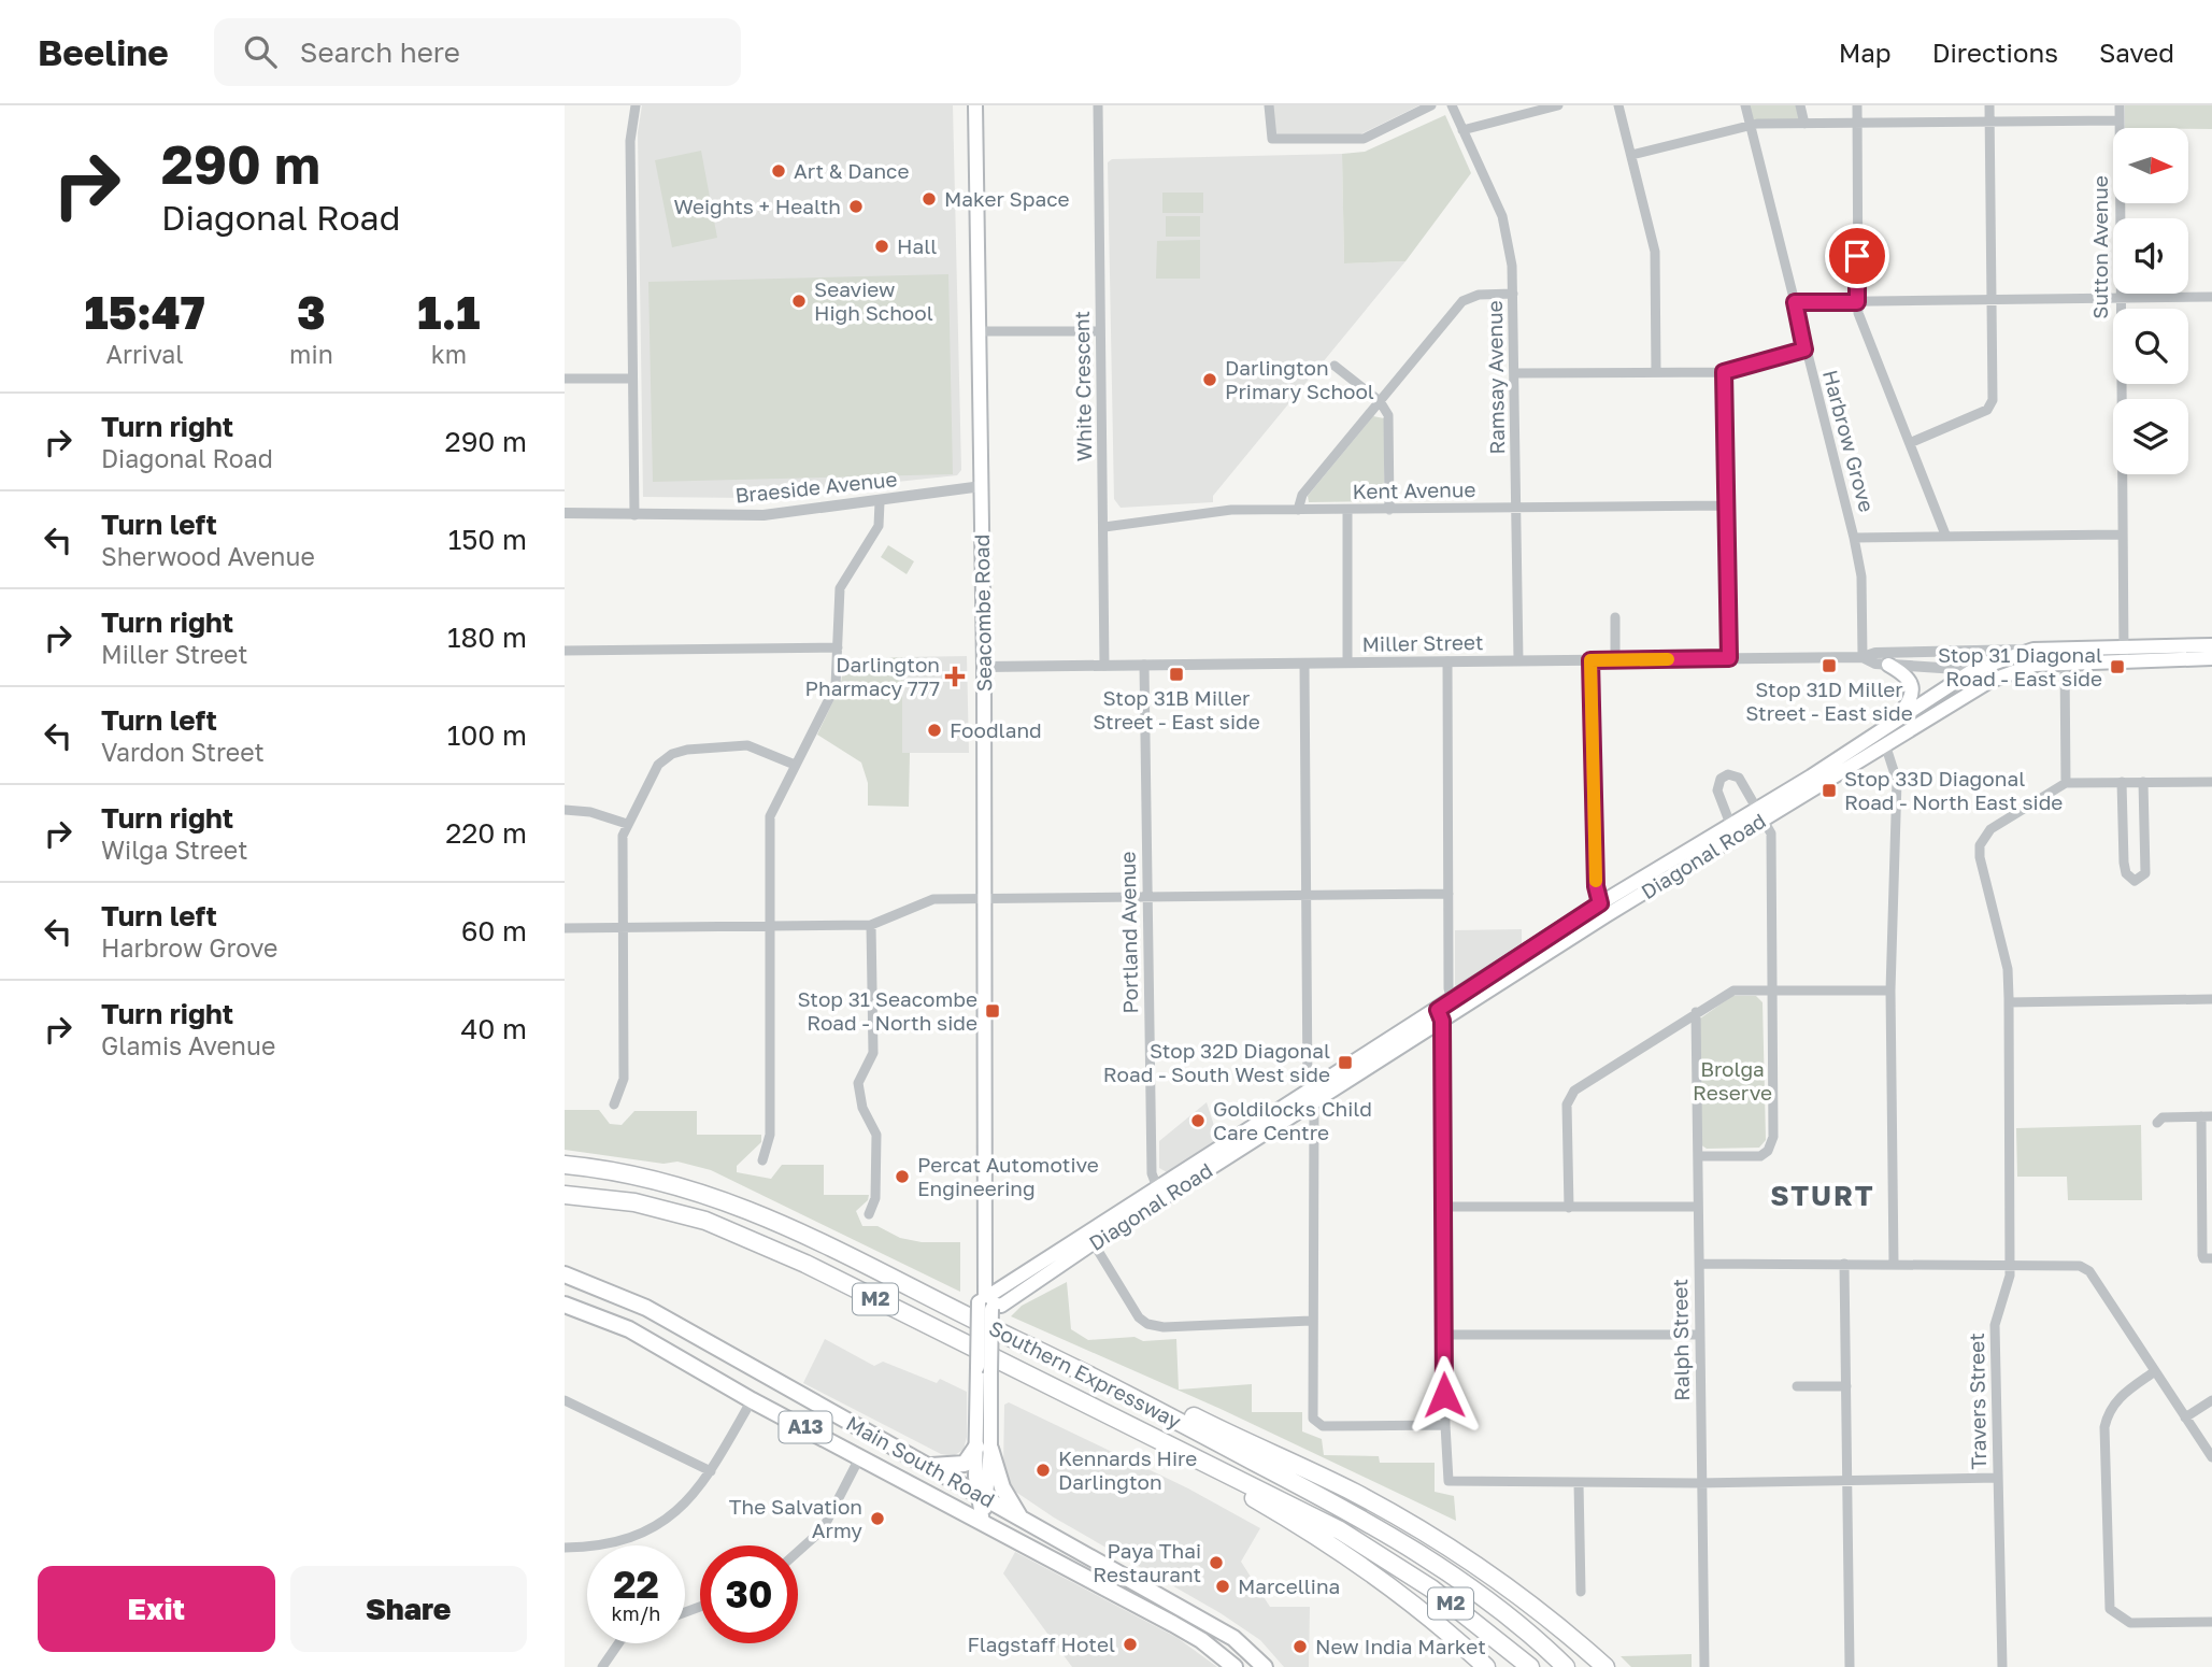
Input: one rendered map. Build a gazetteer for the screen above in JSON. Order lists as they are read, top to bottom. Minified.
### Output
{"streets":{"highway":["M2","Southern Expressway","A13","Main South Road"],"main road":["Seacombe Road","Diagonal Road"],"street":["Sutton Avenue","Ramsay Avenue","White Crescent","Harbrow Grove","Braeside Avenue","Kent Avenue","Miller Street","Portland Avenue","Ralph Street","Travers Street"]},"crossings":[["Sutton Avenue","Diagonal Road"],["Ramsay Avenue","Kent Avenue"],["Ramsay Avenue","Miller Street"],["White Crescent","Kent Avenue"],["White Crescent","Miller Street"],["Harbrow Grove","Miller Street"],["Braeside Avenue","Seacombe Road"],["Seacombe Road","Miller Street"],["Seacombe Road","Diagonal Road"],["Seacombe Road","A13"],["Seacombe Road","Main South Road"],["Miller Street","Diagonal Road"],["Miller Street","Portland Avenue"],["Diagonal Road","Portland Avenue"],["M2","Southern Expressway"],["A13","Main South Road"]],"districts":["STURT"],"parks":["Brolga Reserve"],"places":{"other":["Art & Dance","Maker Space","Weights + Health","Hall","Seaview High School","Darlington Primary School","Foodland","Goldilocks Child Care Centre","Percat Automotive Engineering","Kennards Hire Darlington","The Salvation Army","Paya Thai Restaurant","Marcellina","Flagstaff Hotel","New India Market"],"transit":["Stop 31D Miller Street - East side","Stop 31 Diagonal Road - East side","Stop 31B Miller Street - East side","Stop 33D Diagonal Road - North East side","Stop 31 Seacombe Road - North side","Stop 32D Diagonal Road - South West side"],"health":["Darlington Pharmacy 777"]},"north":"right","page":{"header":"Beeline","search":"Search here","nav":["Map","Directions","Saved"],"turn":["290 m","Diagonal Road"],"eta":["15:47","Arrival","3","min","1.1","km"],"list":[{"name":"Turn right","note":"Diagonal Road","value":"290 m"},{"name":"Turn left","note":"Sherwood Avenue","value":"150 m"},{"name":"Turn right","note":"Miller Street","value":"180 m"},{"name":"Turn left","note":"Vardon Street","value":"100 m"},{"name":"Turn right","note":"Wilga Street","value":"220 m"},{"name":"Turn left","note":"Harbrow Grove","value":"60 m"},{"name":"Turn right","note":"Glamis Avenue","value":"40 m"}],"speed":"22 km/h","limit":"30","buttons":["Exit","Share"]}}
